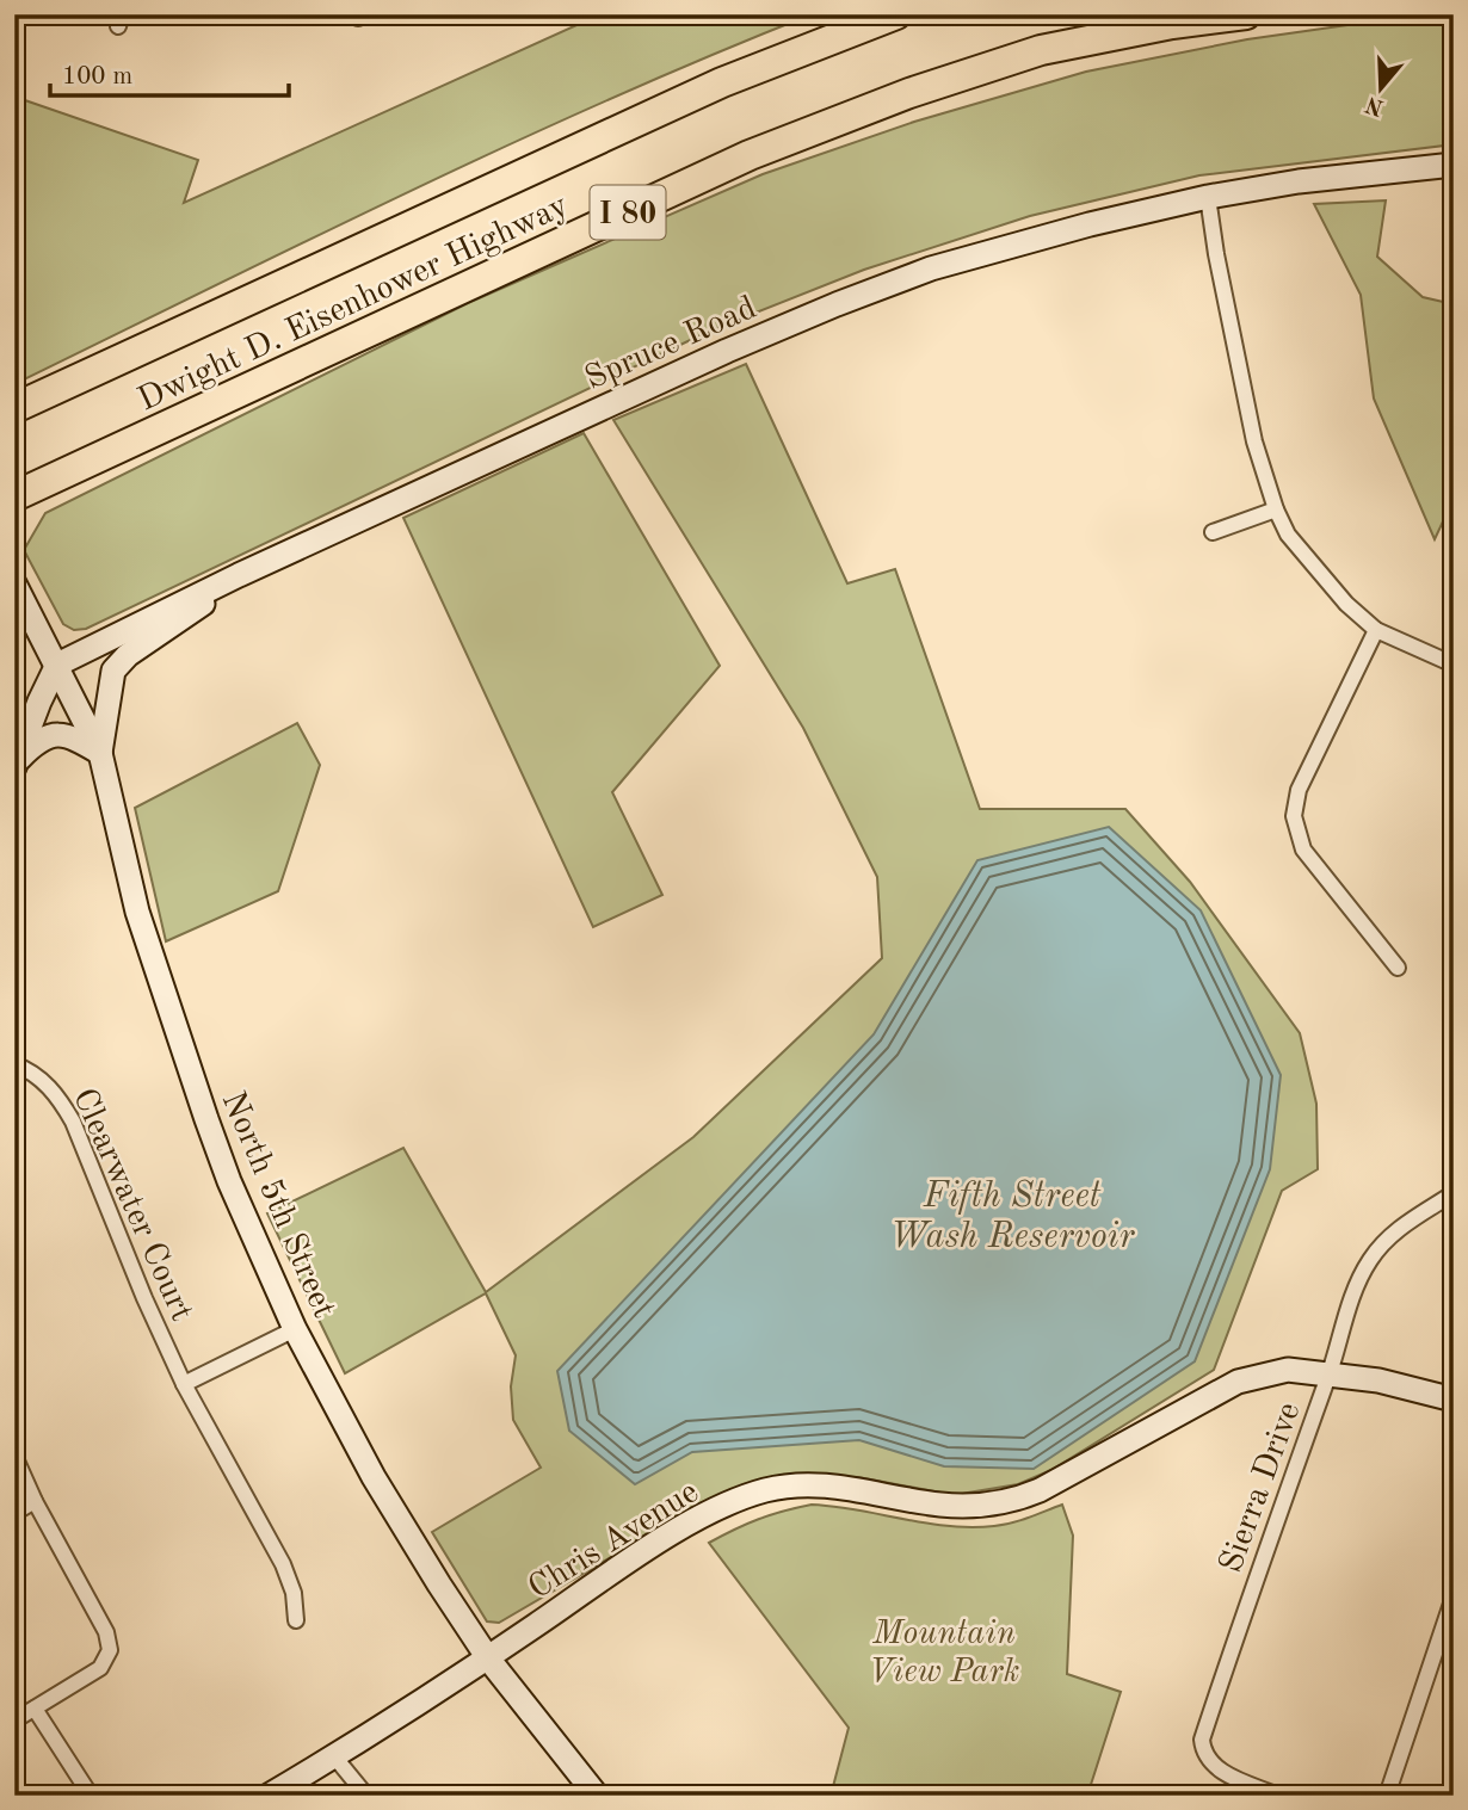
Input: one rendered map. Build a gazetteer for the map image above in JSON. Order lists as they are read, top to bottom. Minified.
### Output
{"streets":{"highway":["I 80","Dwight D. Eisenhower Highway"],"street":["Spruce Road","Clearwater Court","North 5th Street","Sierra Drive","Chris Avenue"]},"crossings":[["Spruce Road","North 5th Street"],["North 5th Street","Chris Avenue"],["Sierra Drive","Chris Avenue"]],"water":["Fifth Street Wash Reservoir"],"parks":["Mountain View Park"],"scale_bar":"100 m","north":"bottom"}
